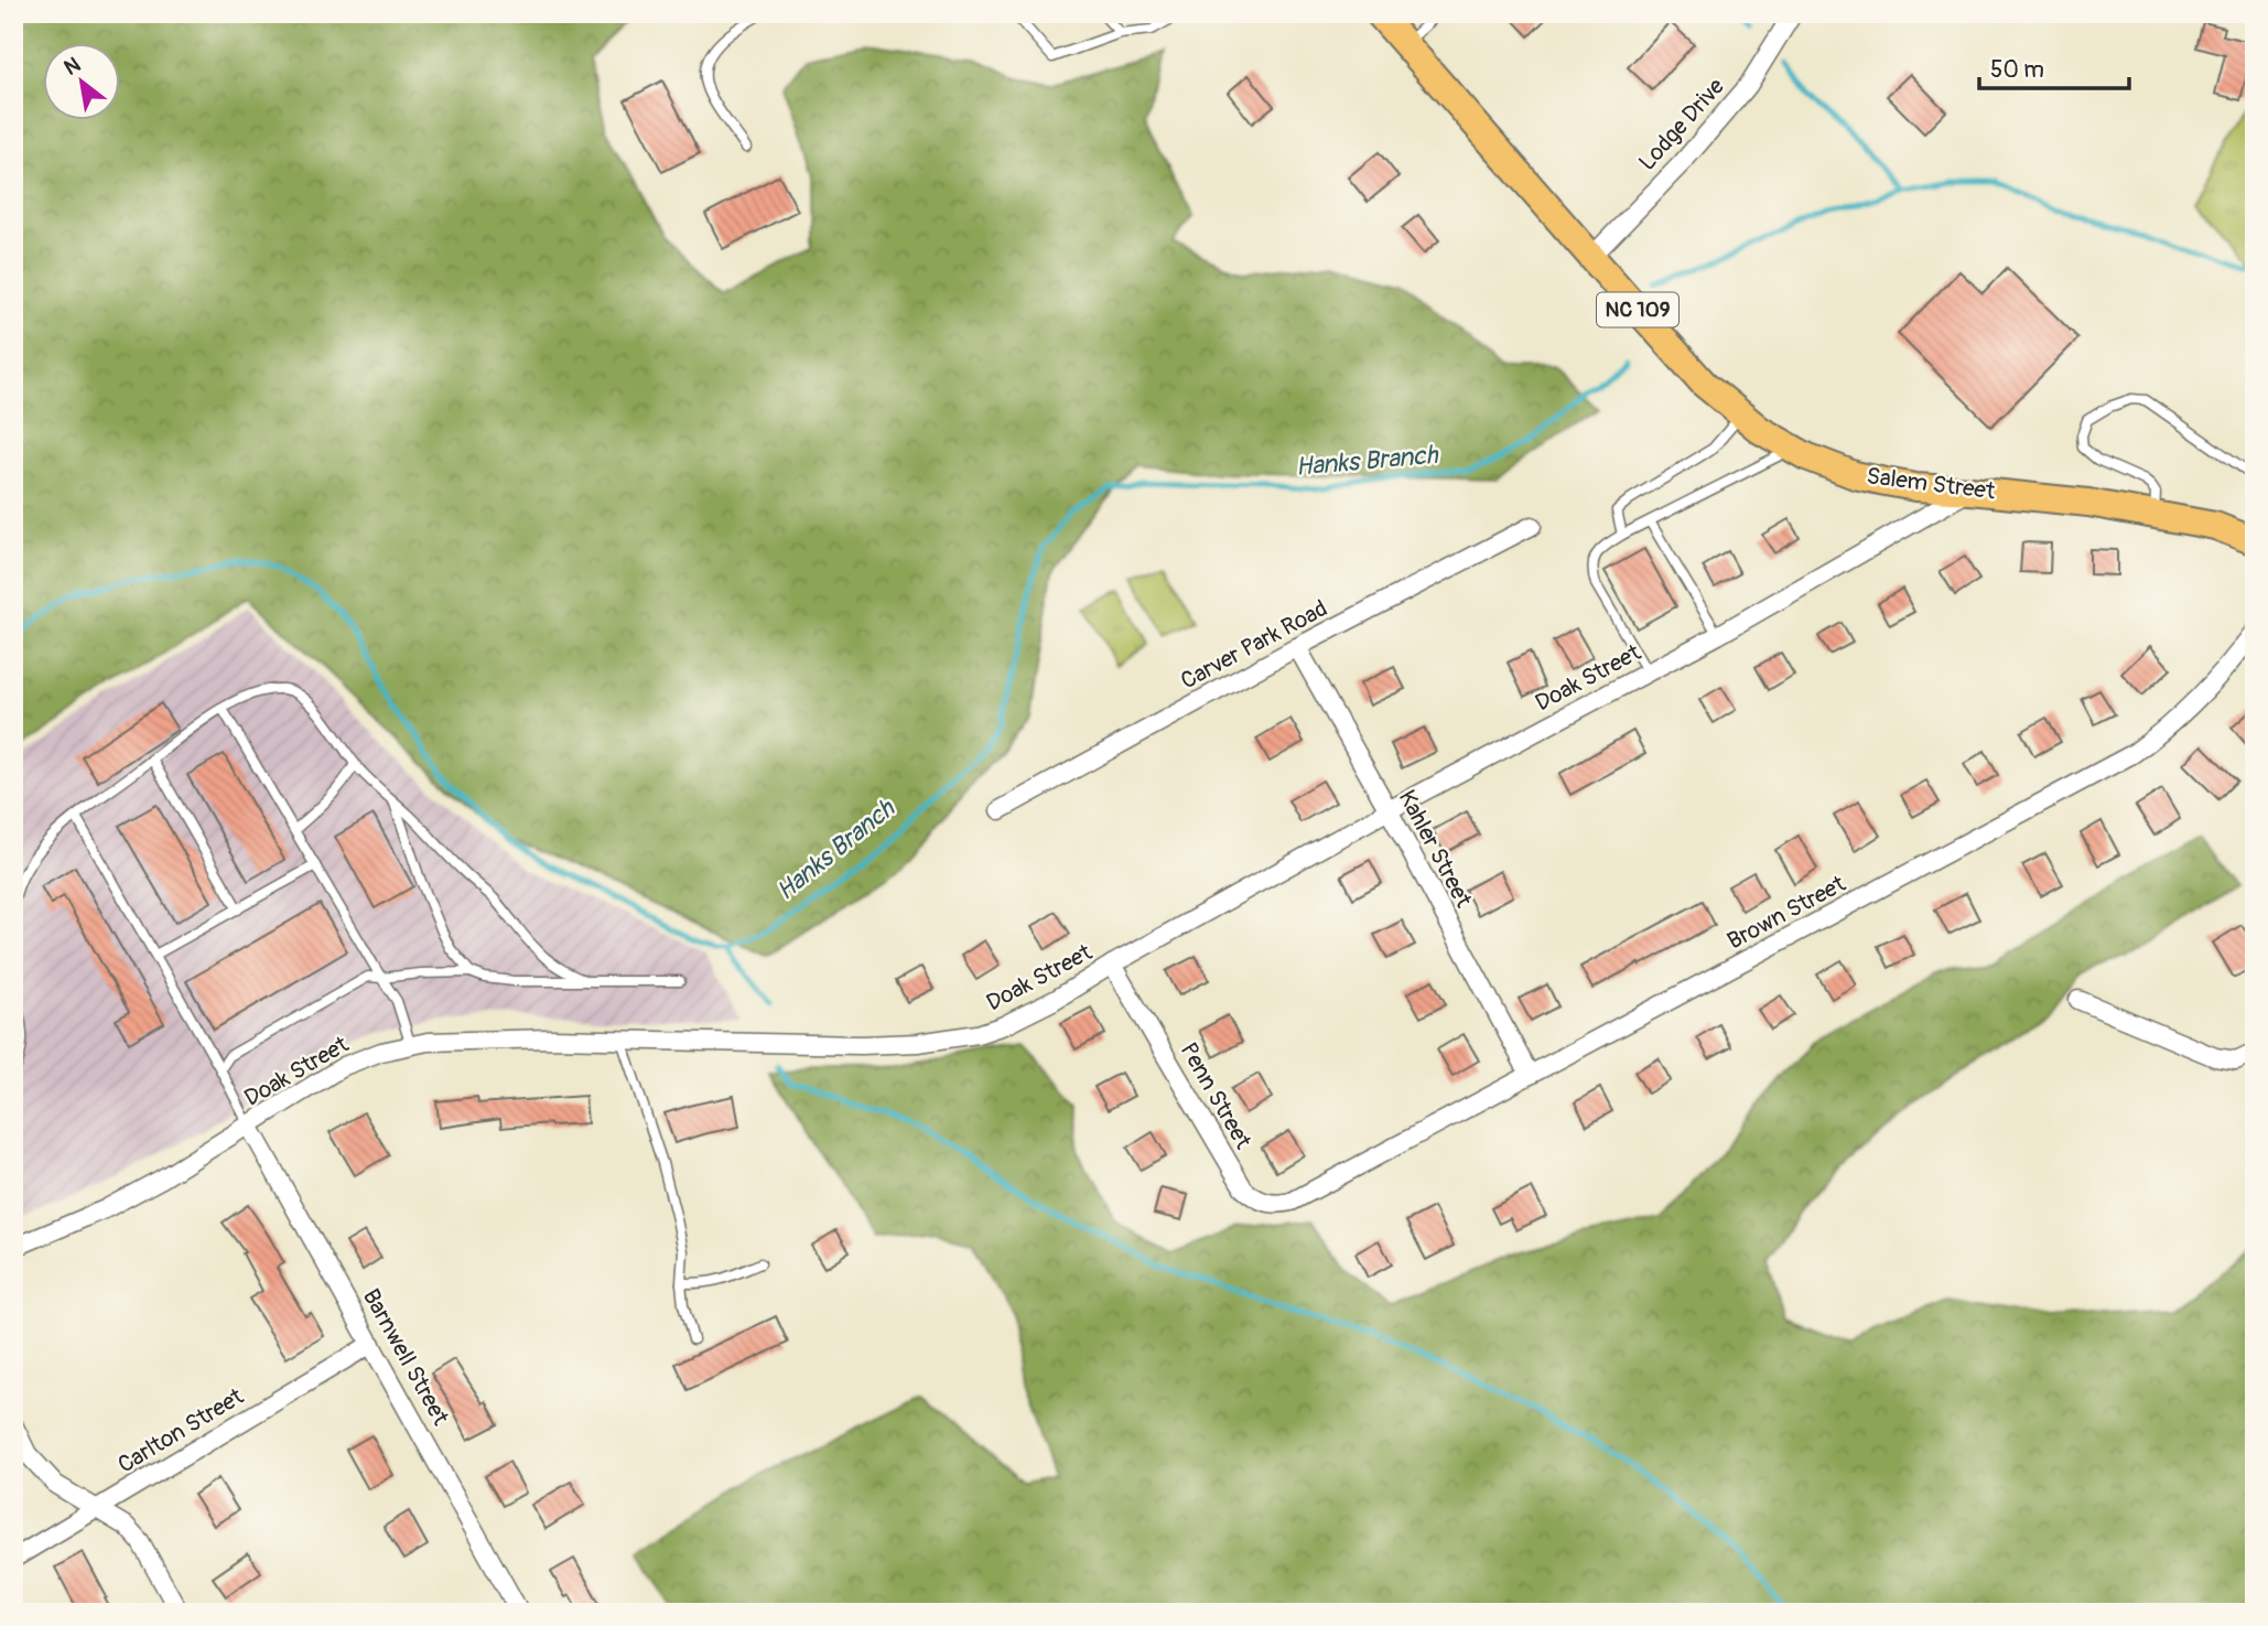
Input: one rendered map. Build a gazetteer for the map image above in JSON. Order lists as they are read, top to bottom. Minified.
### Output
{"streets":{"main road":["NC 109","Salem Street"],"street":["Lodge Drive","Carver Park Road","Doak Street","Kahler Street","Brown Street","Penn Street","Barnwell Street","Carlton Street"]},"crossings":[["Lodge Drive","Salem Street"],["Salem Street","Doak Street"],["Carver Park Road","Kahler Street"],["Doak Street","Kahler Street"],["Doak Street","Penn Street"],["Doak Street","Barnwell Street"],["Kahler Street","Brown Street"],["Brown Street","Penn Street"],["Barnwell Street","Carlton Street"]],"water":["Hanks Branch"],"scale_bar":"50 m","north":"top left"}
